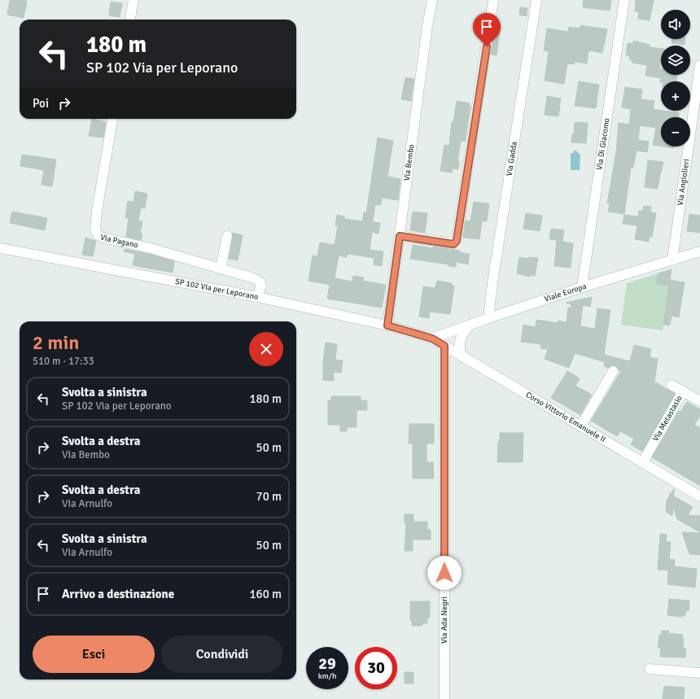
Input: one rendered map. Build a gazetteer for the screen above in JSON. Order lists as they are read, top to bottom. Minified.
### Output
{"streets":{"street":["Via Di Giacomo","Via Gadda","Via Bembo","Via Angiolieri","Via Pagano","SP 102 Via per Leporano","Viale Europa","Corso Vittorio Emanuele II","Via Metastasio","Via Ada Negri"]},"crossings":[["Via Di Giacomo","Viale Europa"],["Via Gadda","Viale Europa"],["Via Bembo","SP 102 Via per Leporano"],["Via Angiolieri","Viale Europa"],["Via Pagano","SP 102 Via per Leporano"],["SP 102 Via per Leporano","Viale Europa"],["SP 102 Via per Leporano","Corso Vittorio Emanuele II"],["Viale Europa","Corso Vittorio Emanuele II"],["Corso Vittorio Emanuele II","Via Metastasio"],["Corso Vittorio Emanuele II","Via Ada Negri"]],"page":{"map_buttons":["+","−"],"turn":["180 m","SP 102 Via per Leporano"],"then":"Poi","heading":["2 min","510 m · 17:33"],"list":[{"name":"Svolta a sinistra","note":"SP 102 Via per Leporano","value":"180 m"},{"name":"Svolta a destra","note":"Via Bembo","value":"50 m"},{"name":"Svolta a destra","note":"Via Arnulfo","value":"70 m"},{"name":"Svolta a sinistra","note":"Via Arnulfo","value":"50 m"},{"name":"Arrivo a destinazione","value":"160 m"}],"buttons":["Esci","Condividi"],"speed":"29 km/h","limit":"30"}}
